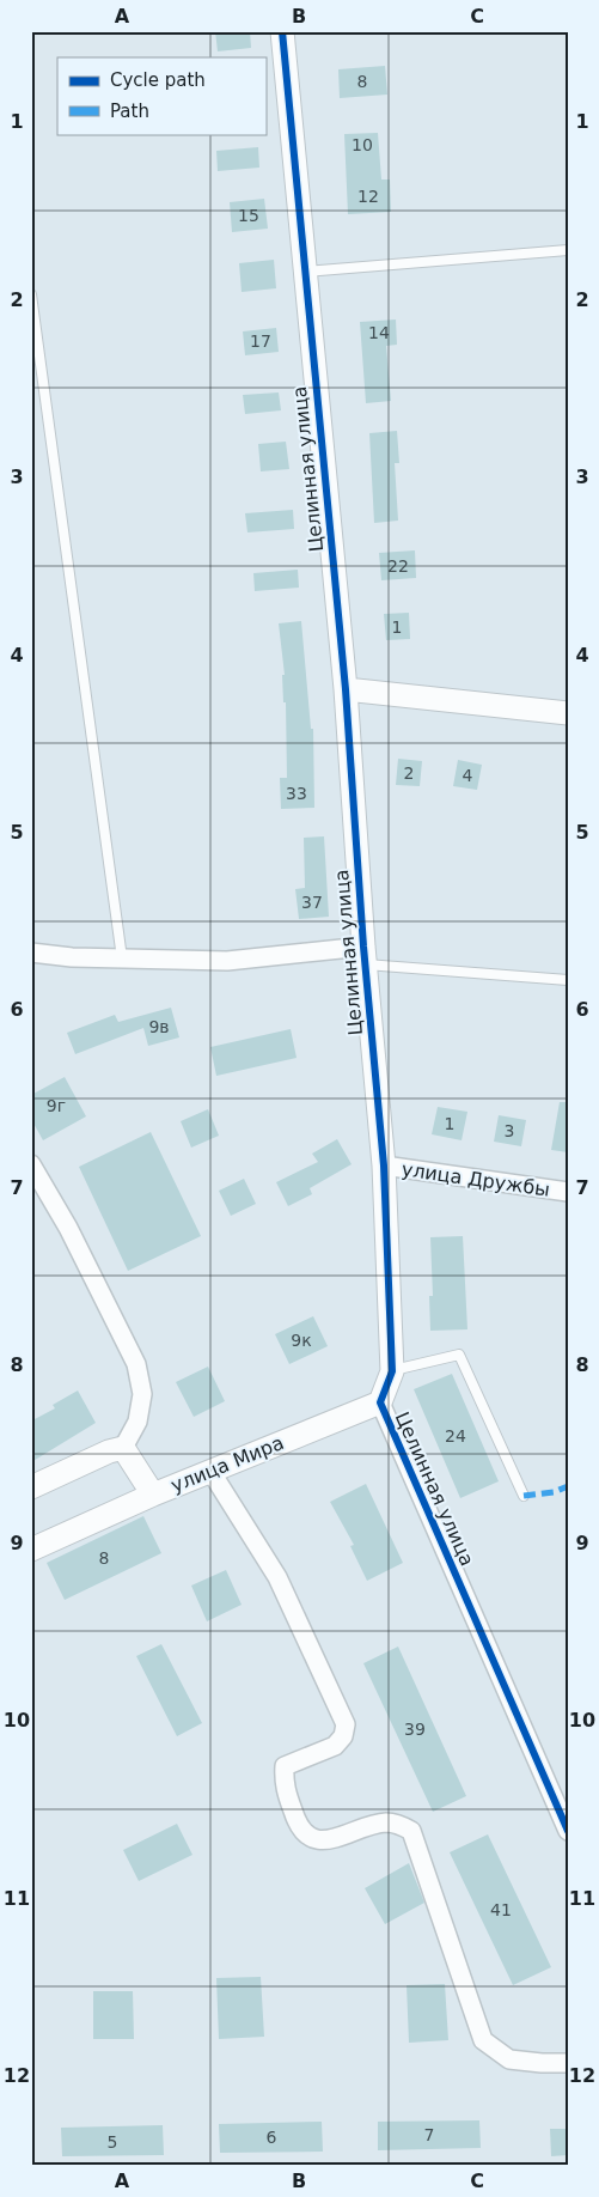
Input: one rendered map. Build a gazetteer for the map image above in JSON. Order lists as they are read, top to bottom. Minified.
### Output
{"streets":{"street":["Целинная улица","улица Дружбы","улица Мира"]},"crossings":[["Целинная улица","улица Дружбы"],["Целинная улица","улица Мира"]],"house_numbers":["8","10","12","15","14","17","22","1","2","4","33","37","9в","9г","1","3","9к","24","8","39","41","7","6","5"],"legend":["Cycle path","Path"],"grid":{"columns":["A","B","C"],"rows":["1","2","3","4","5","6","7","8","9","10","11","12"]}}
